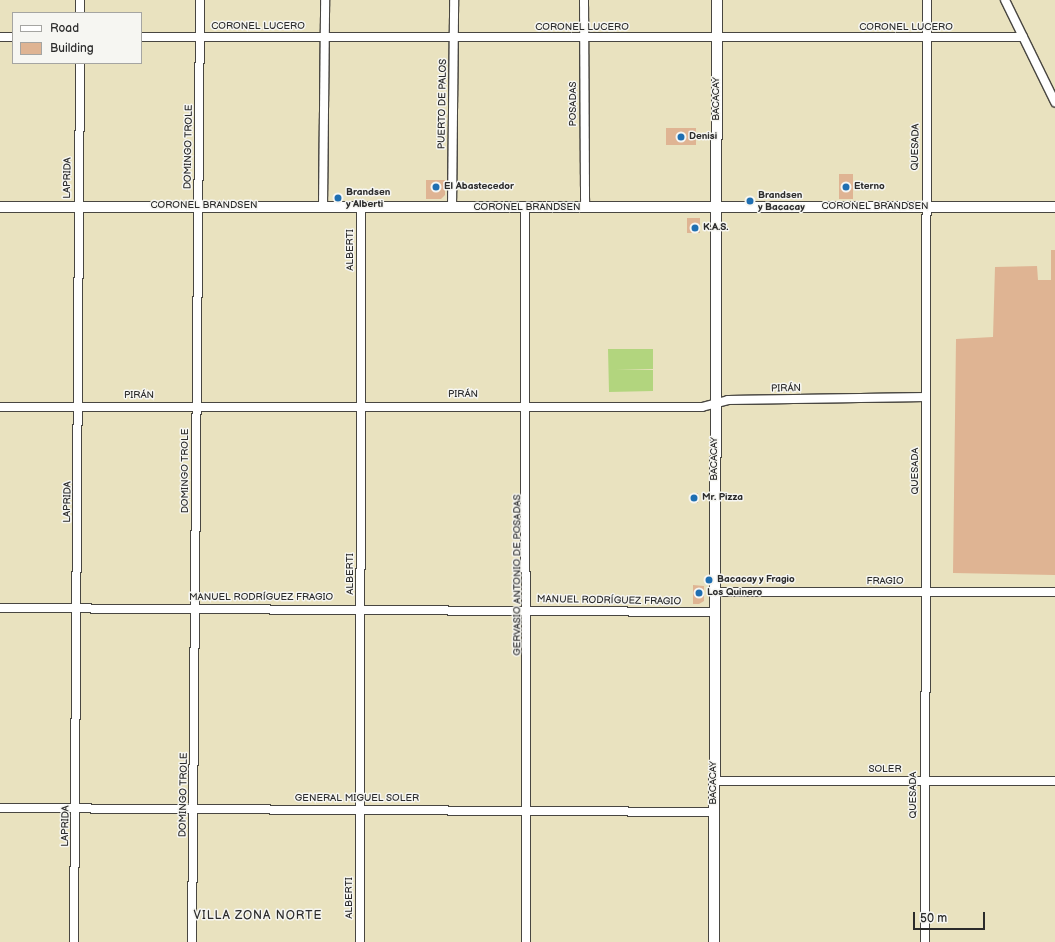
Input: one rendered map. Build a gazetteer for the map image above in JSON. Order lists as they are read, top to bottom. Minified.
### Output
{"streets":{"street":["CORONEL LUCERO","BACACAY","PUERTO DE PALOS","POSADAS","DOMINGO TROLE","QUESADA","LAPRIDA","CORONEL BRANDSEN","ALBERTI","PIRÁN","GERVASIO ANTONIO DE POSADAS","FRAGIO","MANUEL RODRÍGUEZ FRAGIO","SOLER","GENERAL MIGUEL SOLER"]},"crossings":[["CORONEL LUCERO","BACACAY"],["CORONEL LUCERO","PUERTO DE PALOS"],["CORONEL LUCERO","POSADAS"],["CORONEL LUCERO","DOMINGO TROLE"],["CORONEL LUCERO","QUESADA"],["BACACAY","CORONEL BRANDSEN"],["BACACAY","PIRÁN"],["BACACAY","FRAGIO"],["BACACAY","MANUEL RODRÍGUEZ FRAGIO"],["BACACAY","SOLER"],["BACACAY","GENERAL MIGUEL SOLER"],["PUERTO DE PALOS","CORONEL BRANDSEN"],["POSADAS","CORONEL BRANDSEN"],["DOMINGO TROLE","CORONEL BRANDSEN"],["DOMINGO TROLE","PIRÁN"],["DOMINGO TROLE","MANUEL RODRÍGUEZ FRAGIO"],["DOMINGO TROLE","GENERAL MIGUEL SOLER"],["QUESADA","CORONEL BRANDSEN"],["QUESADA","PIRÁN"],["QUESADA","FRAGIO"],["QUESADA","SOLER"],["LAPRIDA","CORONEL BRANDSEN"],["LAPRIDA","PIRÁN"],["LAPRIDA","MANUEL RODRÍGUEZ FRAGIO"],["LAPRIDA","GENERAL MIGUEL SOLER"],["CORONEL BRANDSEN","ALBERTI"],["CORONEL BRANDSEN","GERVASIO ANTONIO DE POSADAS"],["ALBERTI","PIRÁN"],["ALBERTI","MANUEL RODRÍGUEZ FRAGIO"],["ALBERTI","GENERAL MIGUEL SOLER"],["PIRÁN","GERVASIO ANTONIO DE POSADAS"],["GERVASIO ANTONIO DE POSADAS","MANUEL RODRÍGUEZ FRAGIO"],["GERVASIO ANTONIO DE POSADAS","GENERAL MIGUEL SOLER"]],"districts":["VILLA ZONA NORTE"],"places":["Denisi","El Abastecedor","Eterno","Brandsen y Alberti","Brandsen y Bacacay","K.A.S.","Mr. Pizza","Bacacay y Fragio","Los Quinero"],"legend":["Road","Building"],"scale_bar":"50 m"}
